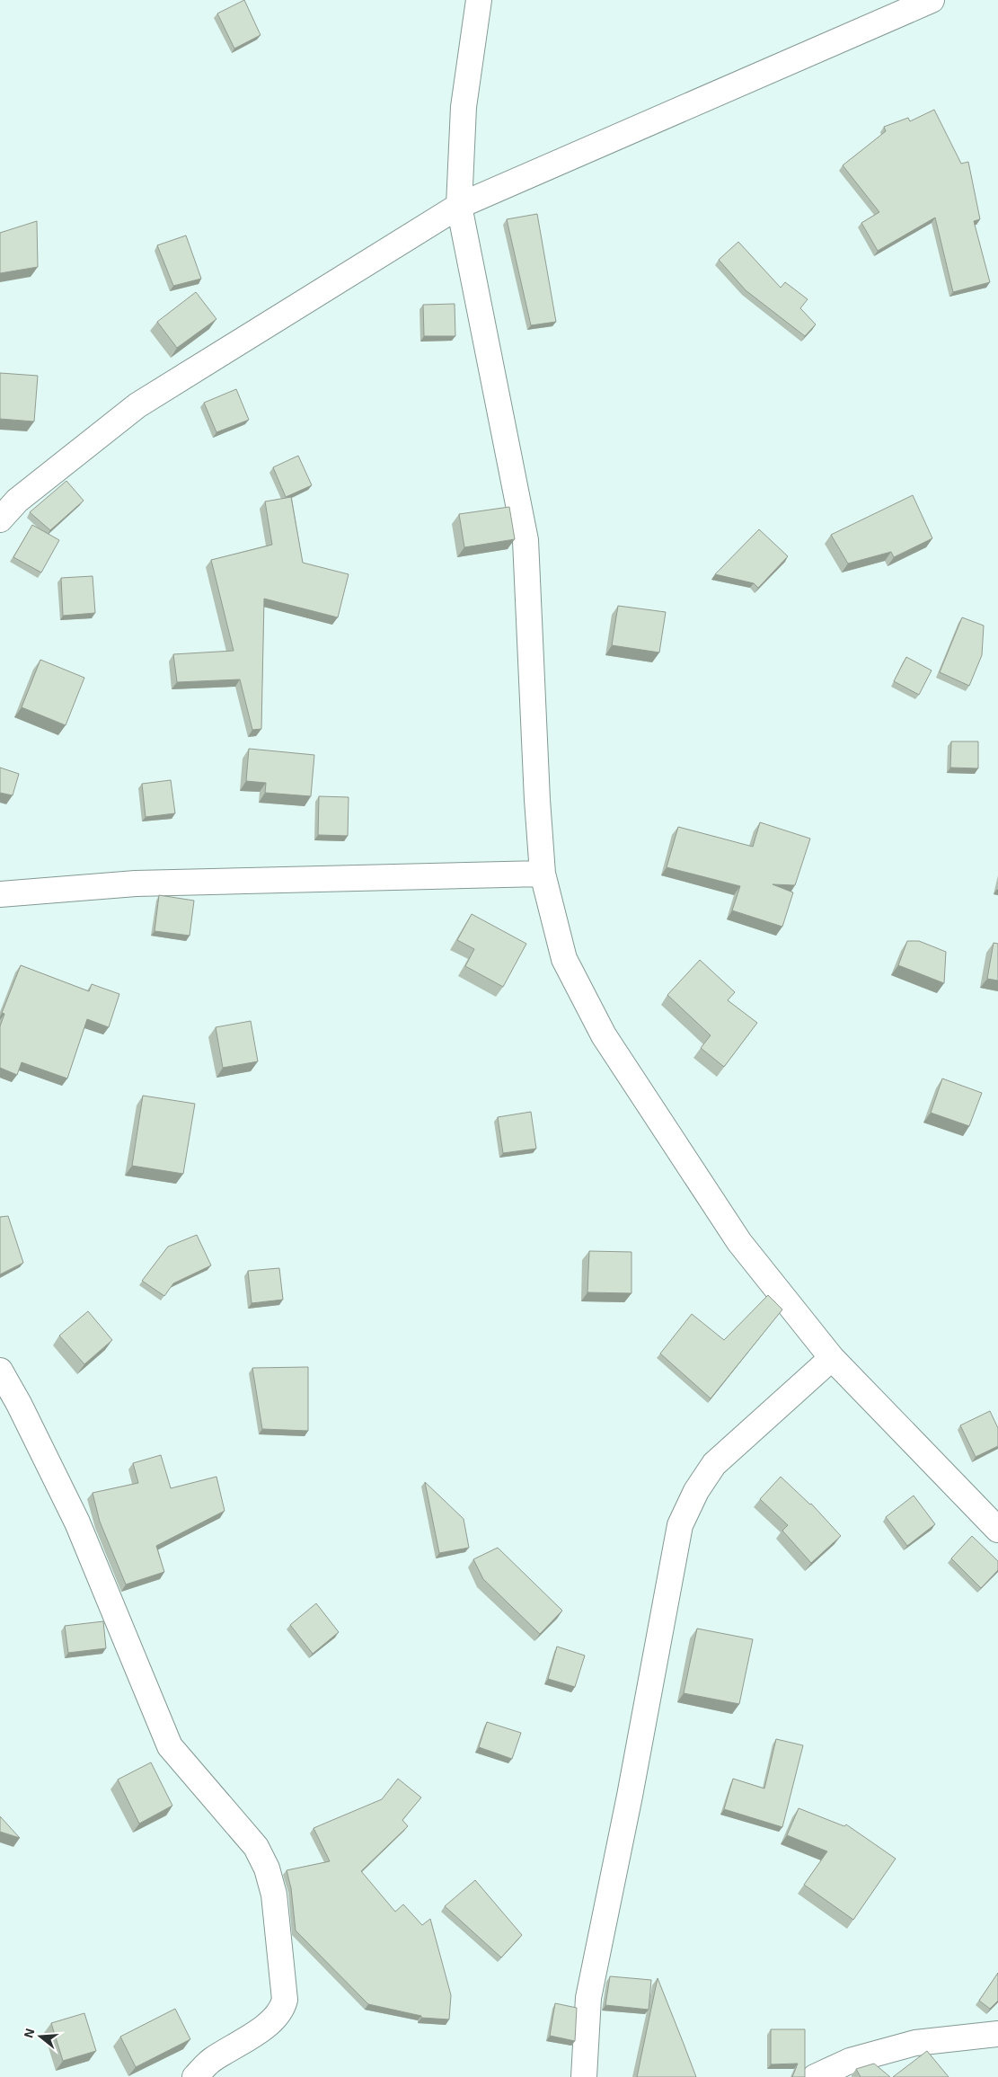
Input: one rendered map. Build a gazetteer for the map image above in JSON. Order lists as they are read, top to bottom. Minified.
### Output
{"north":"left"}
